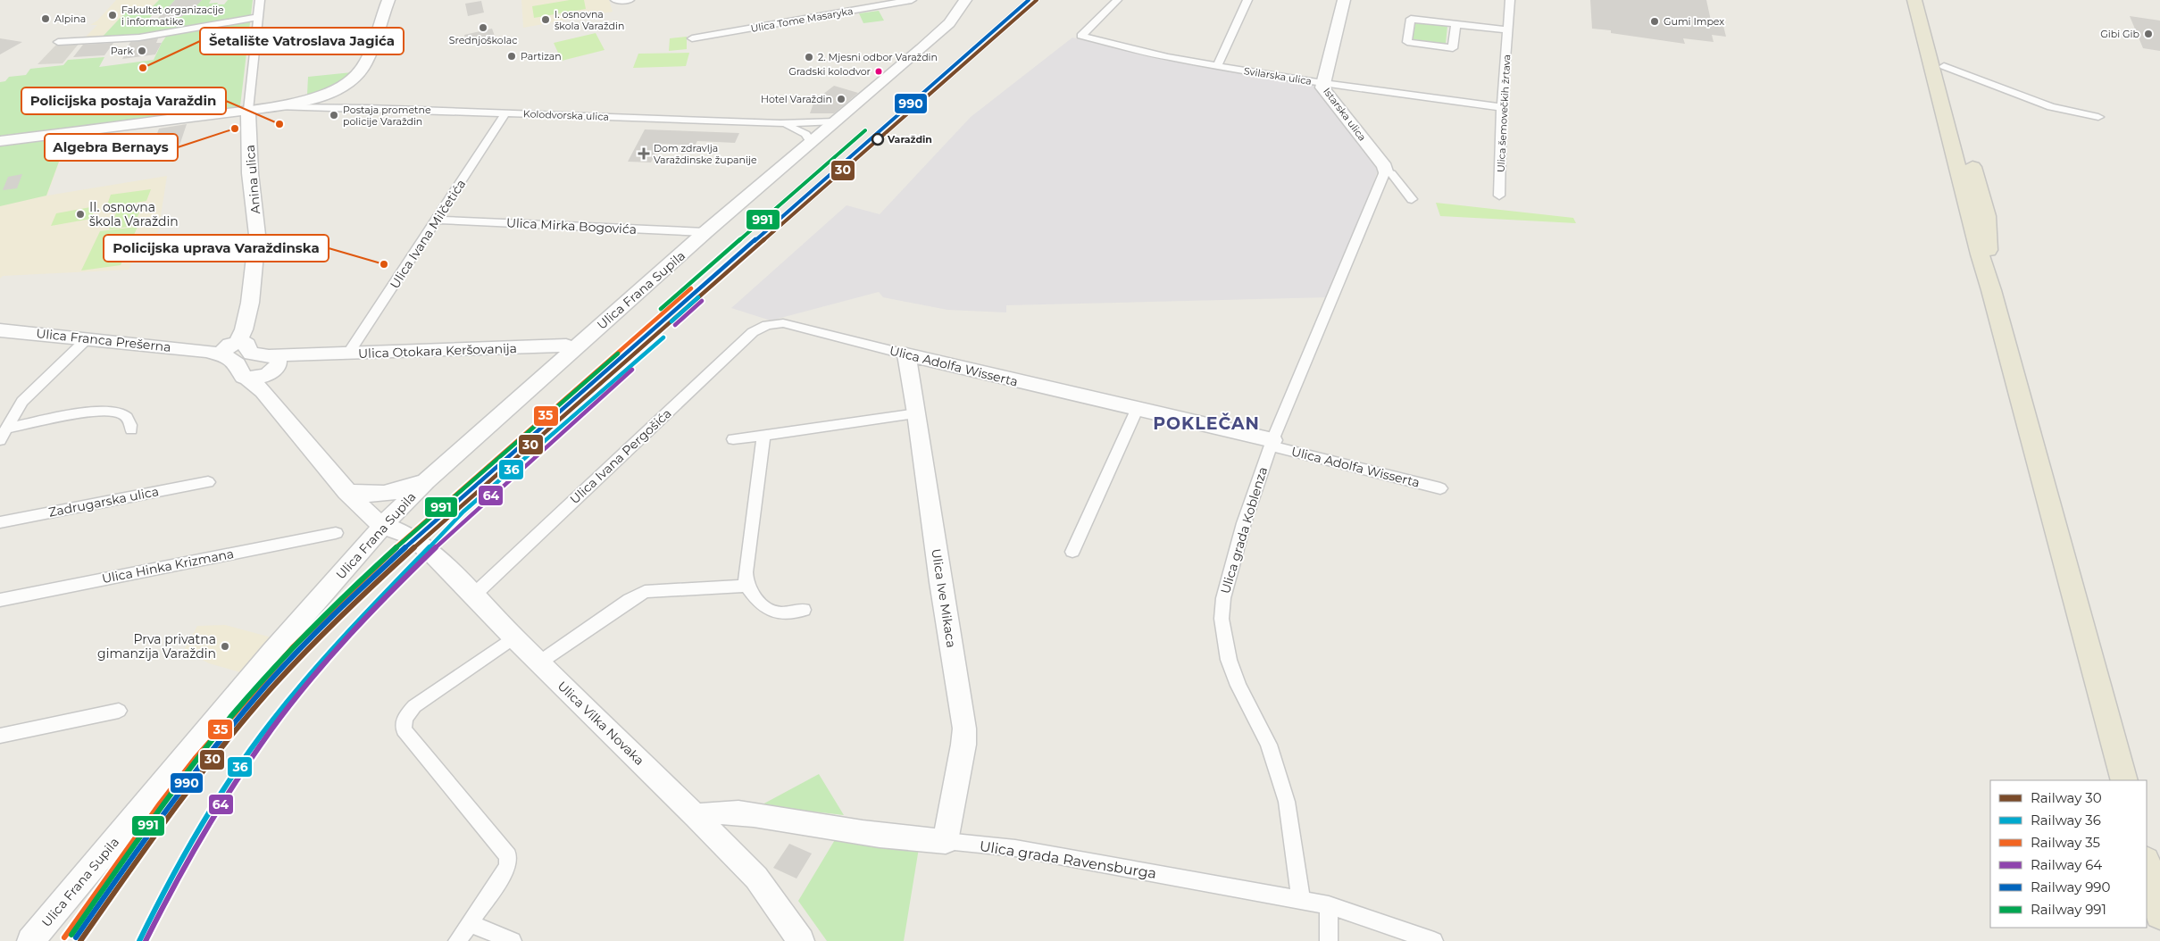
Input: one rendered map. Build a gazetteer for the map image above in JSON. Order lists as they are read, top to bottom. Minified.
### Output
{"streets":{"main road":["Istarska ulica","Anina ulica","Ulica Frana Supila","Ulica Franca Prešerna","Ulica Otokara Keršovanija","Ulica Adolfa Wisserta","Ulica Ive Mikaca","Ulica Vilka Novaka","Ulica grada Ravensburga"],"street":["Ulica Tome Masaryka","Svilarska ulica","Ulica šemovečkih žrtava","Kolodvorska ulica","Ulica Mirka Bogovića","Ulica Ivana Milčetića","Ulica Ivana Pergošića","Zadrugarska ulica","Ulica grada Koblenza","Ulica Hinka Krizmana"]},"crossings":[["Svilarska ulica","Ulica šemovečkih žrtava"],["Svilarska ulica","Istarska ulica"],["Istarska ulica","Ulica grada Koblenza"],["Kolodvorska ulica","Ulica Ivana Milčetića"],["Kolodvorska ulica","Ulica Frana Supila"],["Anina ulica","Ulica Franca Prešerna"],["Ulica Mirka Bogovića","Ulica Ivana Milčetića"],["Ulica Mirka Bogovića","Ulica Frana Supila"],["Ulica Ivana Milčetića","Ulica Otokara Keršovanija"],["Ulica Frana Supila","Ulica Otokara Keršovanija"],["Ulica Frana Supila","Ulica Vilka Novaka"],["Ulica Adolfa Wisserta","Ulica Ivana Pergošića"],["Ulica Adolfa Wisserta","Ulica grada Koblenza"],["Ulica Adolfa Wisserta","Ulica Ive Mikaca"],["Ulica Ivana Pergošića","Ulica Vilka Novaka"],["Ulica grada Koblenza","Ulica grada Ravensburga"],["Ulica Ive Mikaca","Ulica grada Ravensburga"],["Ulica Vilka Novaka","Ulica grada Ravensburga"]],"districts":["POKLEČAN"],"places":{"other":["Fakultet organizacije i informatike","Alpina","I. osnovna škola Varaždin","Gumi Impex","Srednjoškolac","Gibi Gib","Park","Partizan","2. Mjesni odbor Varaždin","Šetalište Vatroslava Jagića","Gradski kolodvor","Hotel Varaždin","Postaja prometne policije Varaždin","Policijska postaja Varaždin","Algebra Bernays","Varaždin","II. osnovna škola Varaždin","Policijska uprava Varaždinska","Prva privatna gimanzija Varaždin"],"health":["Dom zdravlja Varaždinske županije"]},"lines":["rail line 30","rail line 990","rail line 991","rail line 35","rail line 36","rail line 64"],"legend":["Railway 30","Railway 36","Railway 35","Railway 64","Railway 990","Railway 991"]}
